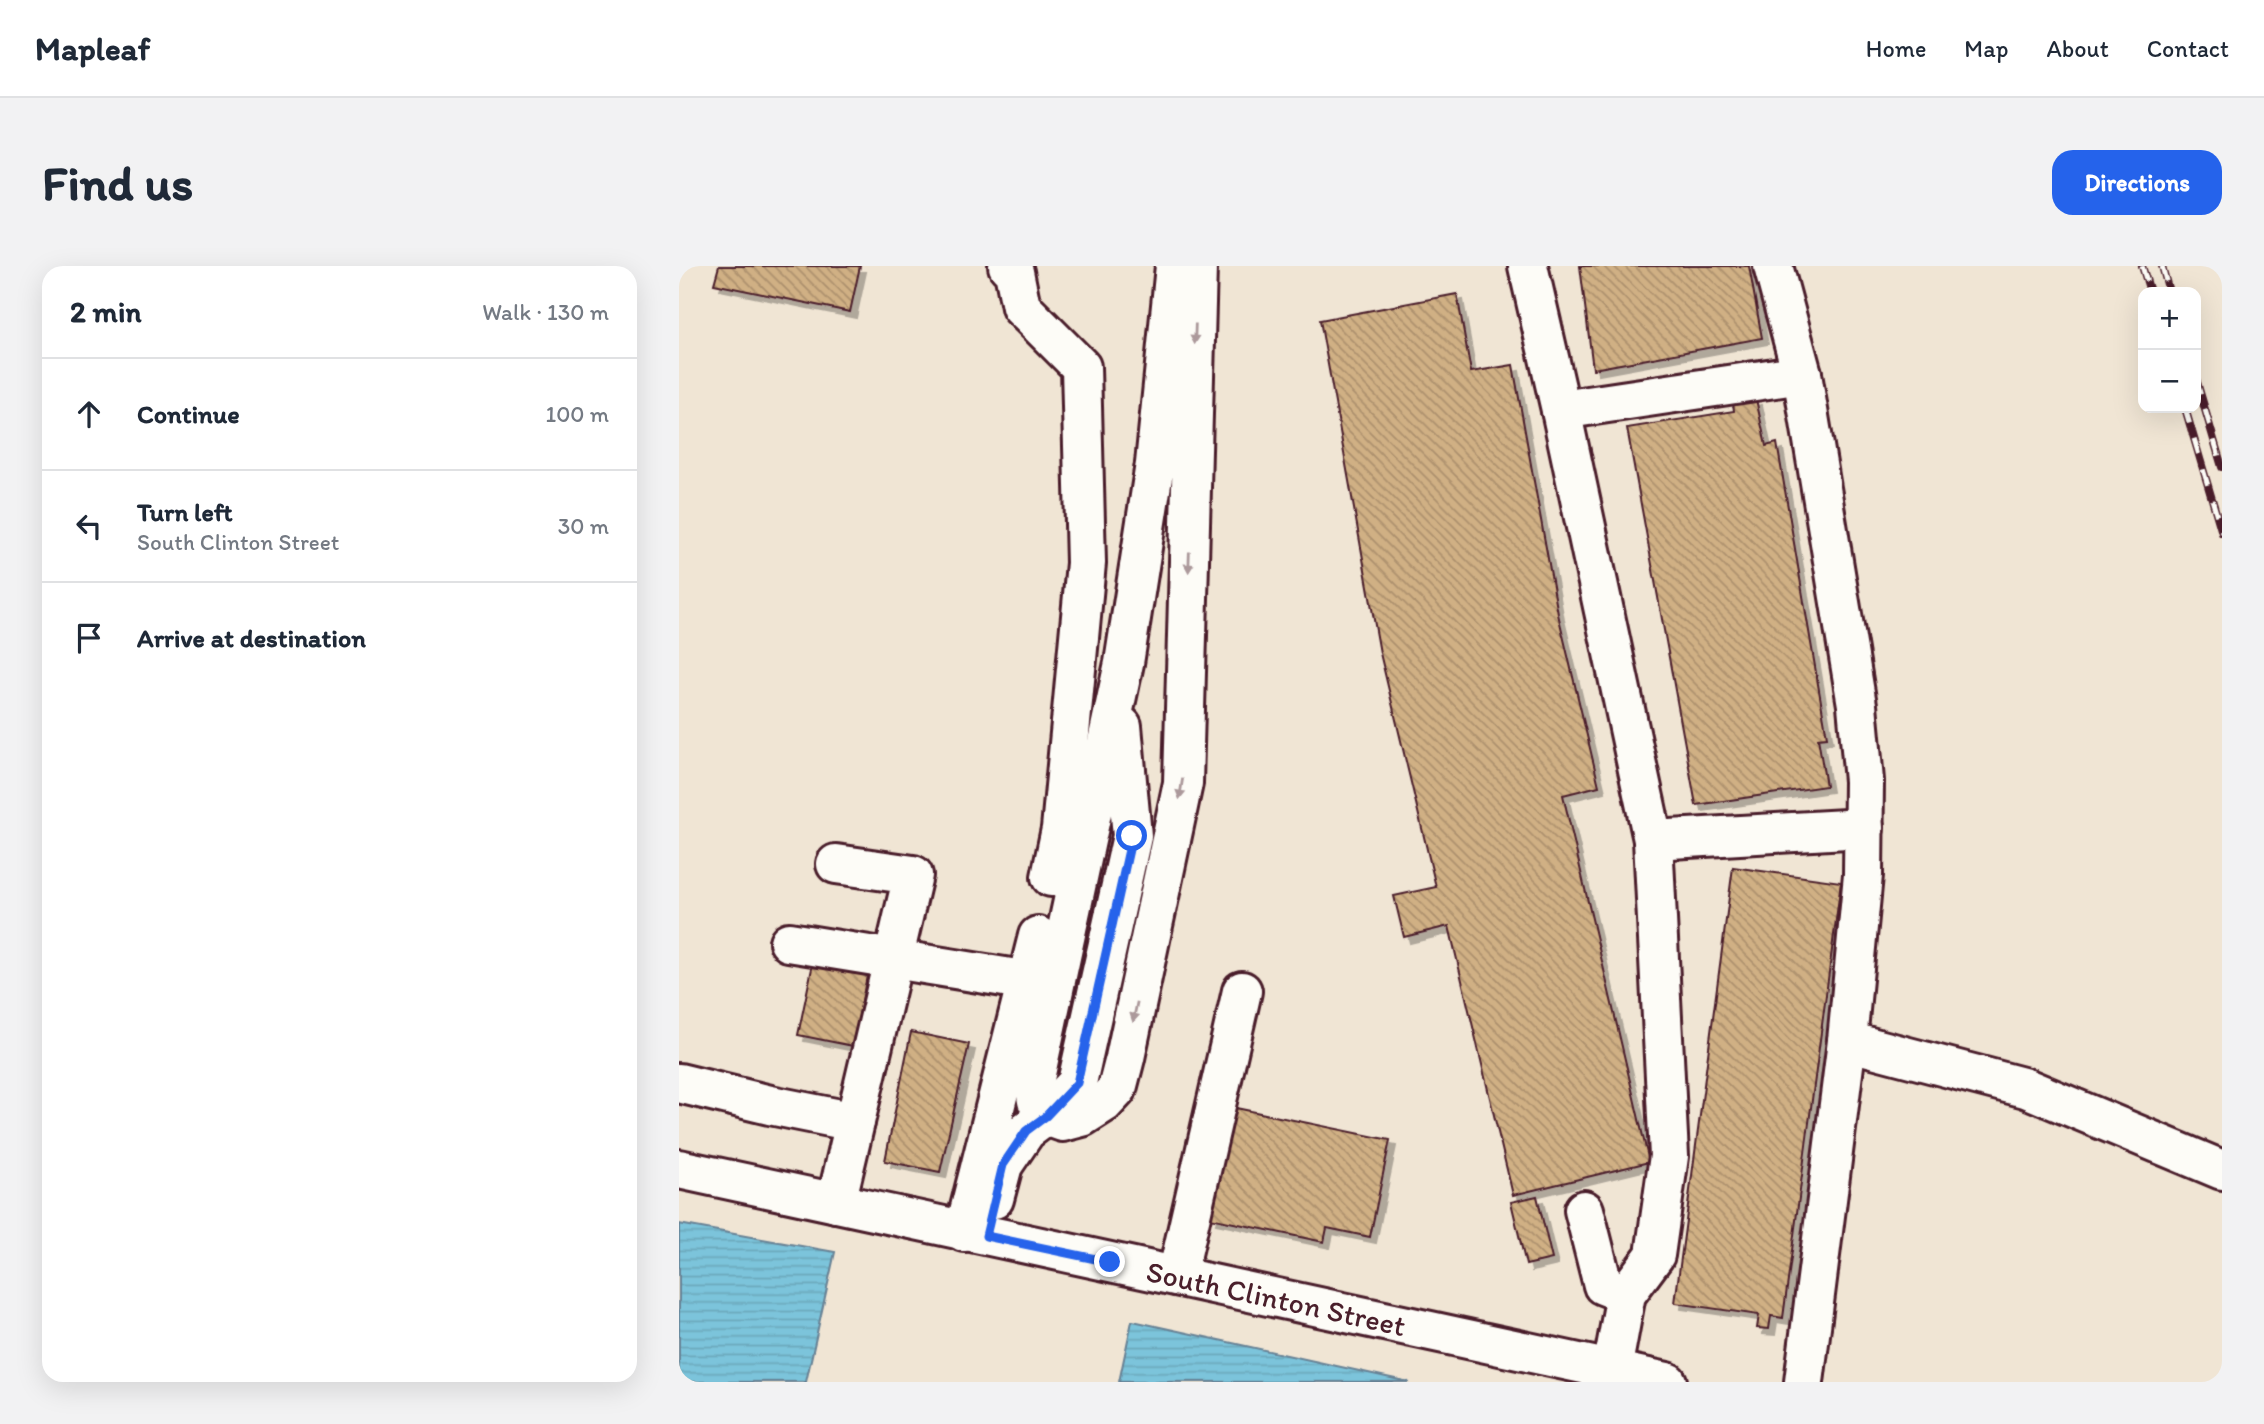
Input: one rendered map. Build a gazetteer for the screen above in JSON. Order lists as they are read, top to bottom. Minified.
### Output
{"streets":{"main road":["South Clinton Street"]},"page":{"header":"Mapleaf","nav":["Home","Map","About","Contact"],"buttons":"Directions","title":"Find us","heading":["2 min","Walk · 130 m"],"map_buttons":["+","−"],"list":[["Continue","100 m"],["Turn left","South Clinton Street","30 m"],"Arrive at destination"]}}
